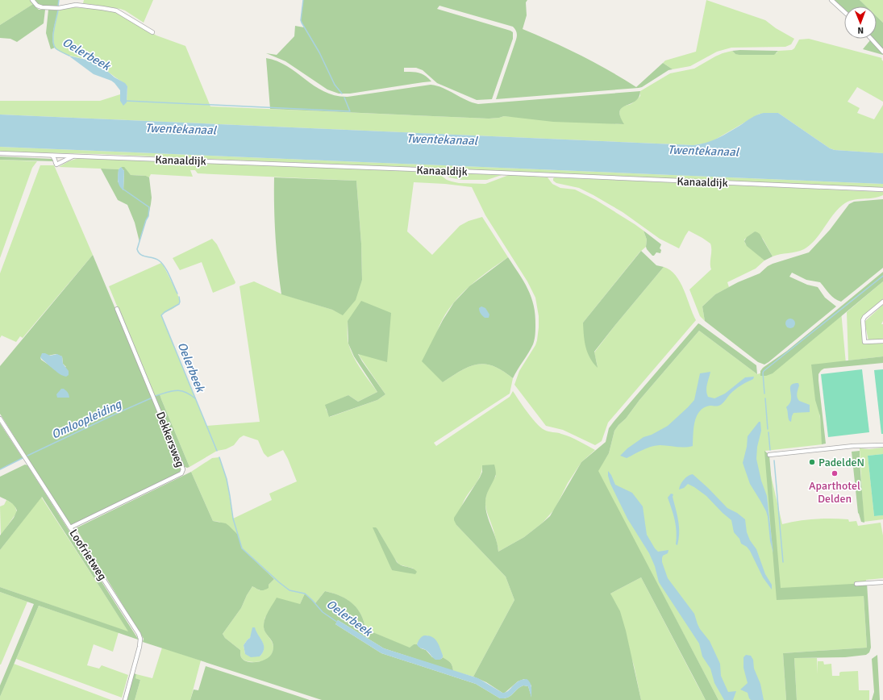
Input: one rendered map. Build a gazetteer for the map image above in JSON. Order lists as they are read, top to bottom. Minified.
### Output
{"streets":{"street":["Kanaaldijk","Dekkersweg","Loofrietweg"]},"crossings":[["Dekkersweg","Loofrietweg"]],"water":["Oelerbeek","Twentekanaal","Omloopleiding"],"places":["PadeldeN","Aparthotel Delden"],"north":"bottom"}
